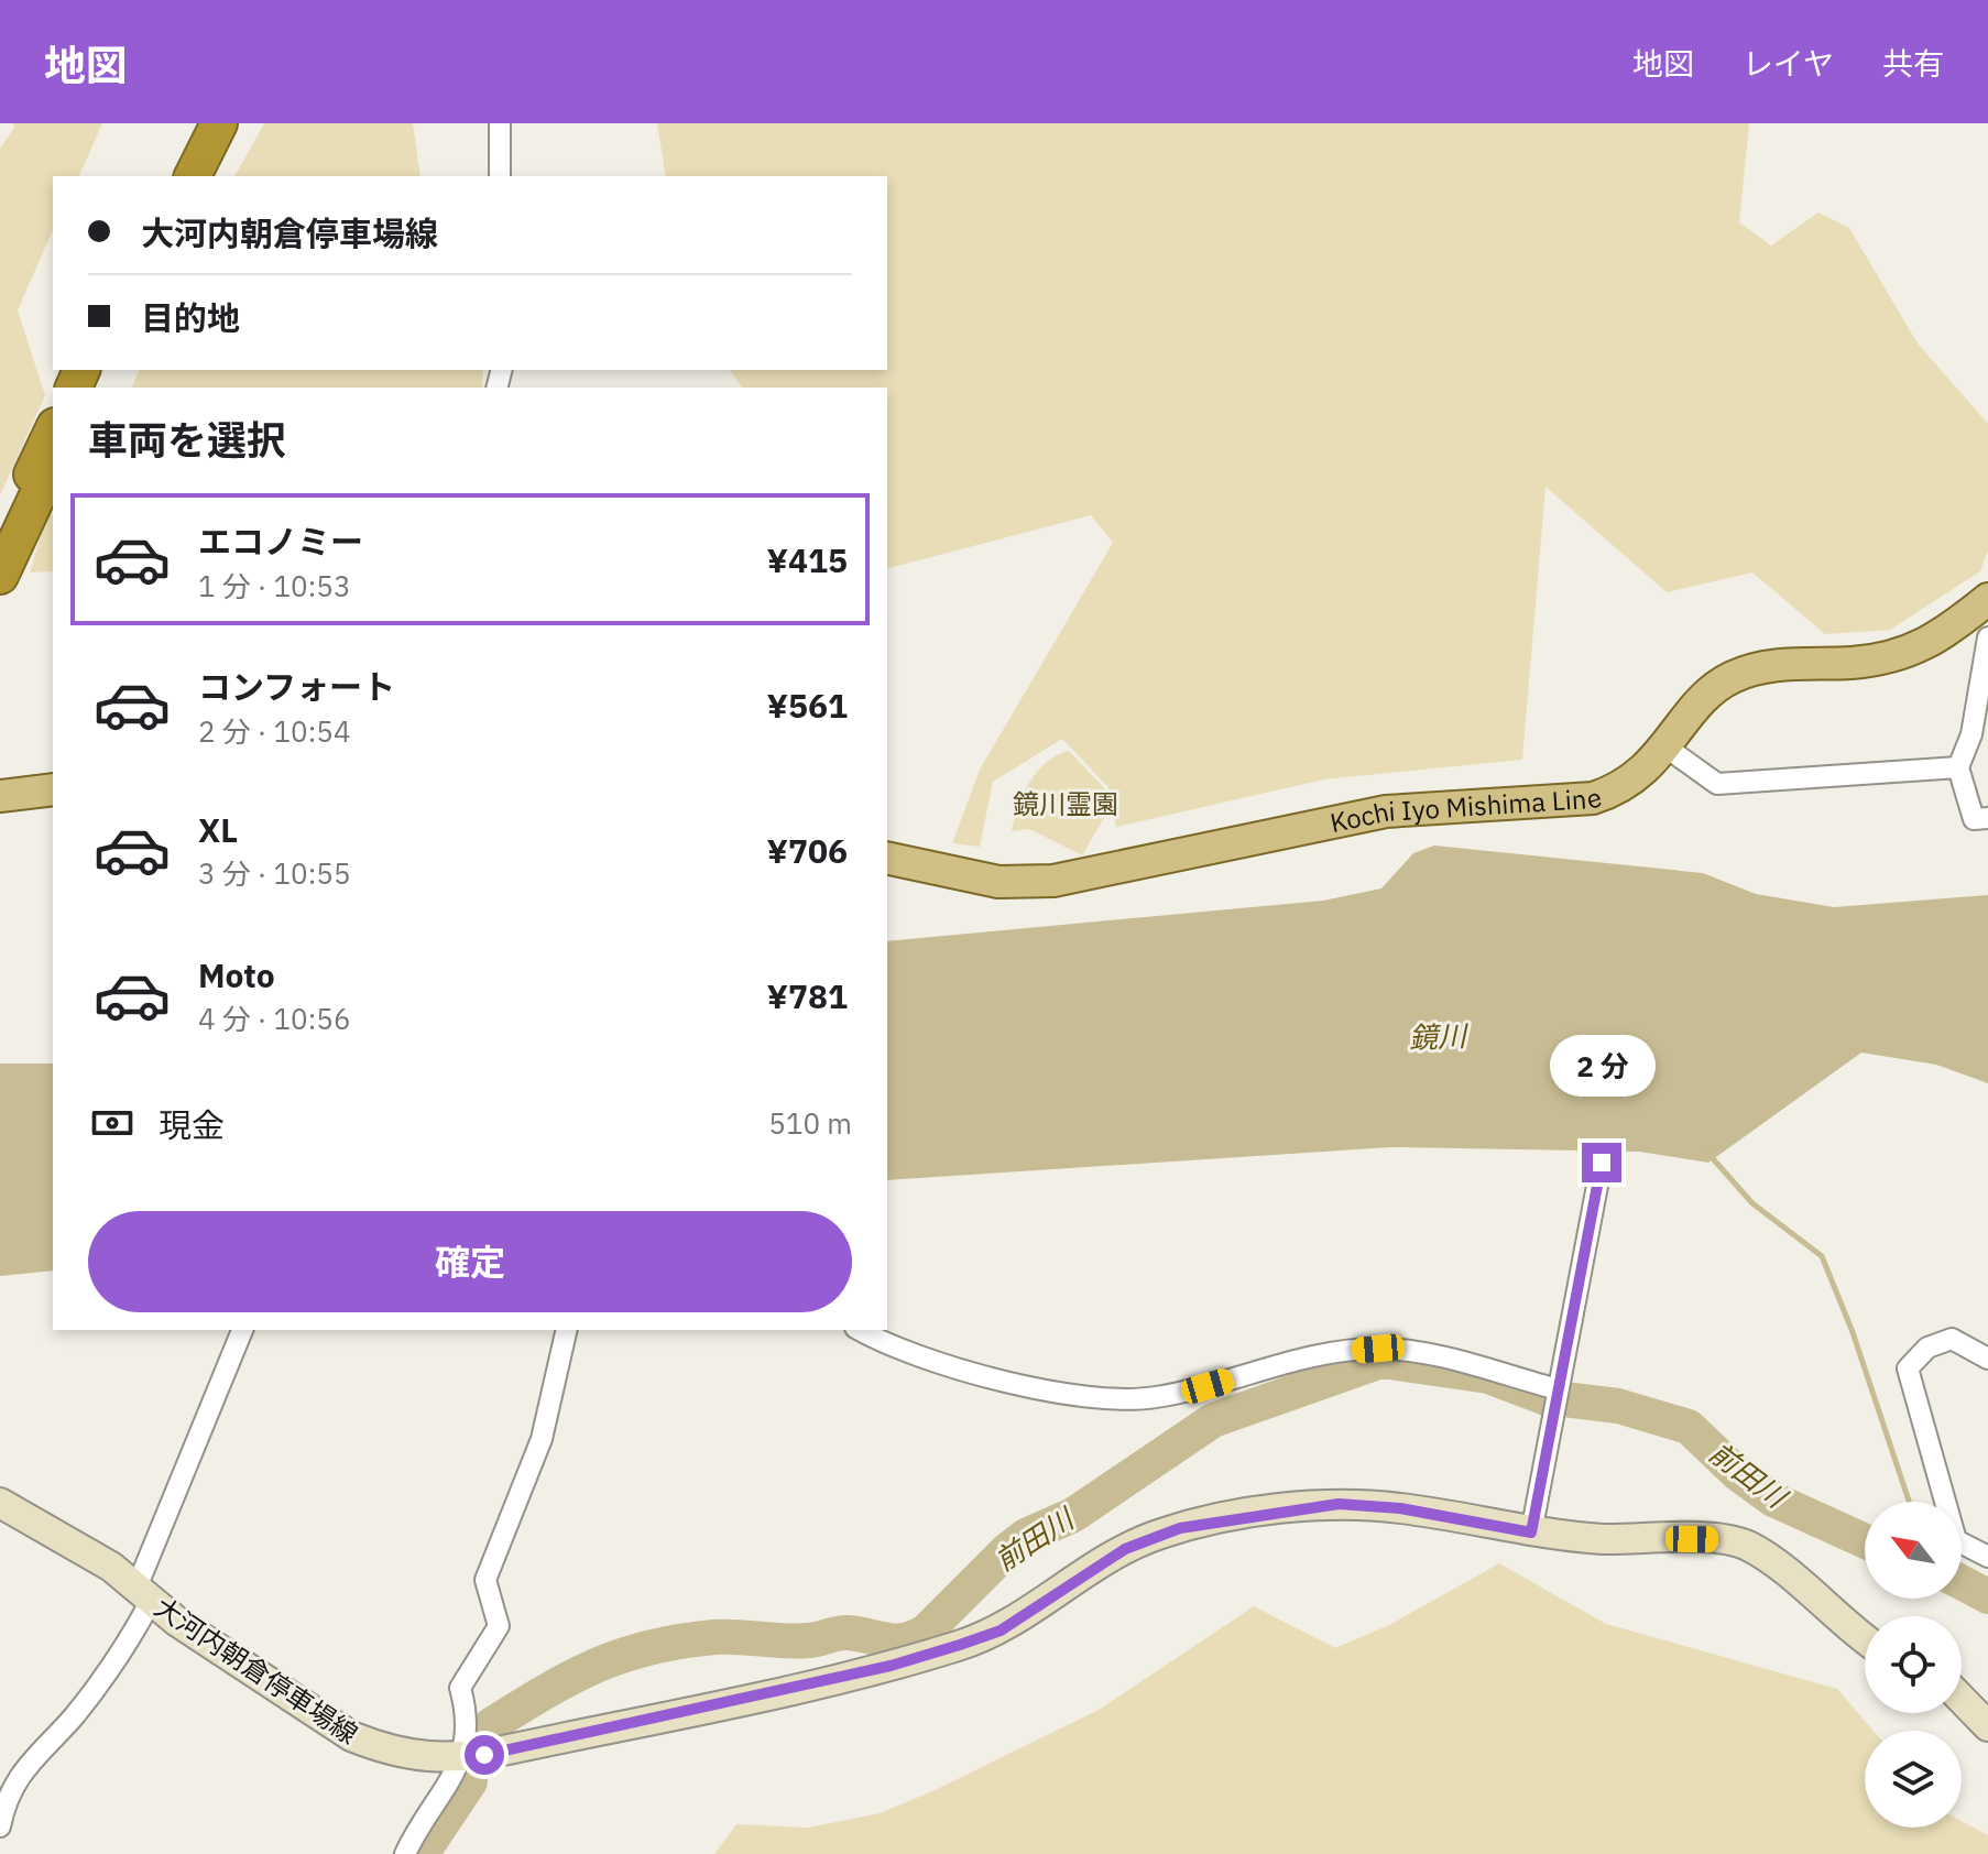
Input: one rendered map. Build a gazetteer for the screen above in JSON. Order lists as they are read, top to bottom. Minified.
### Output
{"streets":{"main road":["Kochi Iyo Mishima Line","大河内朝倉停車場線"]},"water":["鏡川","前田川"],"parks":["鏡川霊園"],"north":"top left","page":{"header":"地図","nav":["地図","レイヤ","共有"],"banner":["大河内朝倉停車場線","目的地"],"heading":"車両を選択","list":[{"name":"エコノミー","note":"1 分 · 10:53","value":"¥415"},{"name":"コンフォート","note":"2 分 · 10:54","value":"¥561"},{"name":"XL","note":"3 分 · 10:55","value":"¥706"},{"name":"Moto","note":"4 分 · 10:56","value":"¥781"}],"bubble":"2 分","pay":["現金","510 m"],"buttons":"確定"}}
